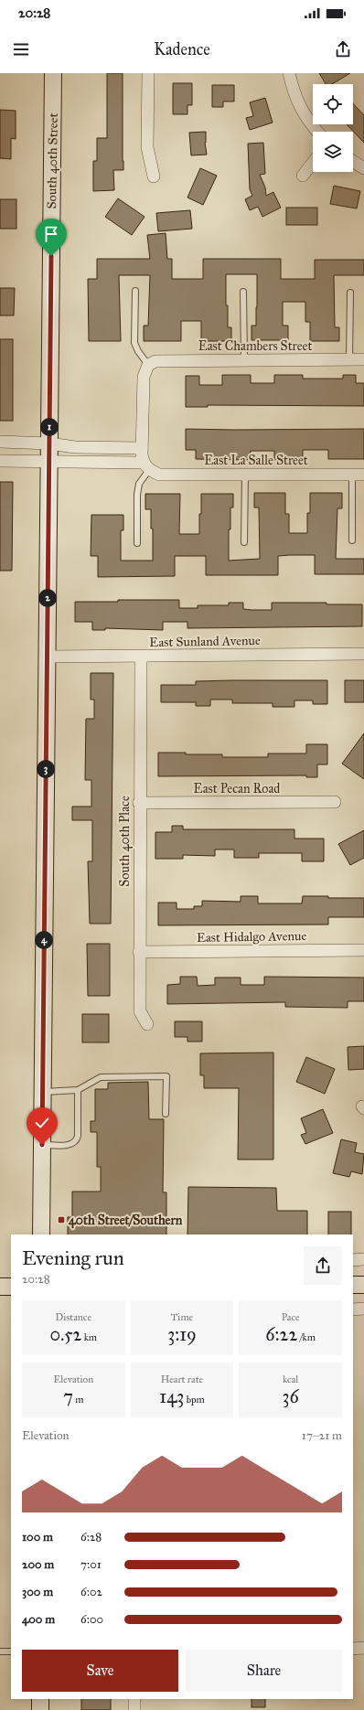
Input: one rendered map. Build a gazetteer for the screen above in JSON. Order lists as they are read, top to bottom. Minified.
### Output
{"streets":{"main road":["South 40th Street"],"street":["East Chambers Street","East La Salle Street","East Sunland Avenue","East Pecan Road","South 40th Place","East Hidalgo Avenue"]},"crossings":[["South 40th Street","East La Salle Street"],["South 40th Street","East Sunland Avenue"],["East Sunland Avenue","South 40th Place"],["East Pecan Road","South 40th Place"],["South 40th Place","East Hidalgo Avenue"]],"places":{"transit":["40th Street/Southern"]},"page":{"status":"20:28","header":"Kadence","pins":["1","2","3","4"],"heading":["Evening run","20:28"],"stats":[["Distance","0.52 km"],["Time","3:19"],["Pace","6:22 /km"],["Elevation","7 m"],["Heart rate","143 bpm"],["kcal","36"]],"chart":["Elevation","17–21 m"],"list":[{"name":"100 m","note":"6:28"},{"name":"200 m","note":"7:01"},{"name":"300 m","note":"6:02"},{"name":"400 m","note":"6:00"}],"buttons":["Save","Share"]}}
